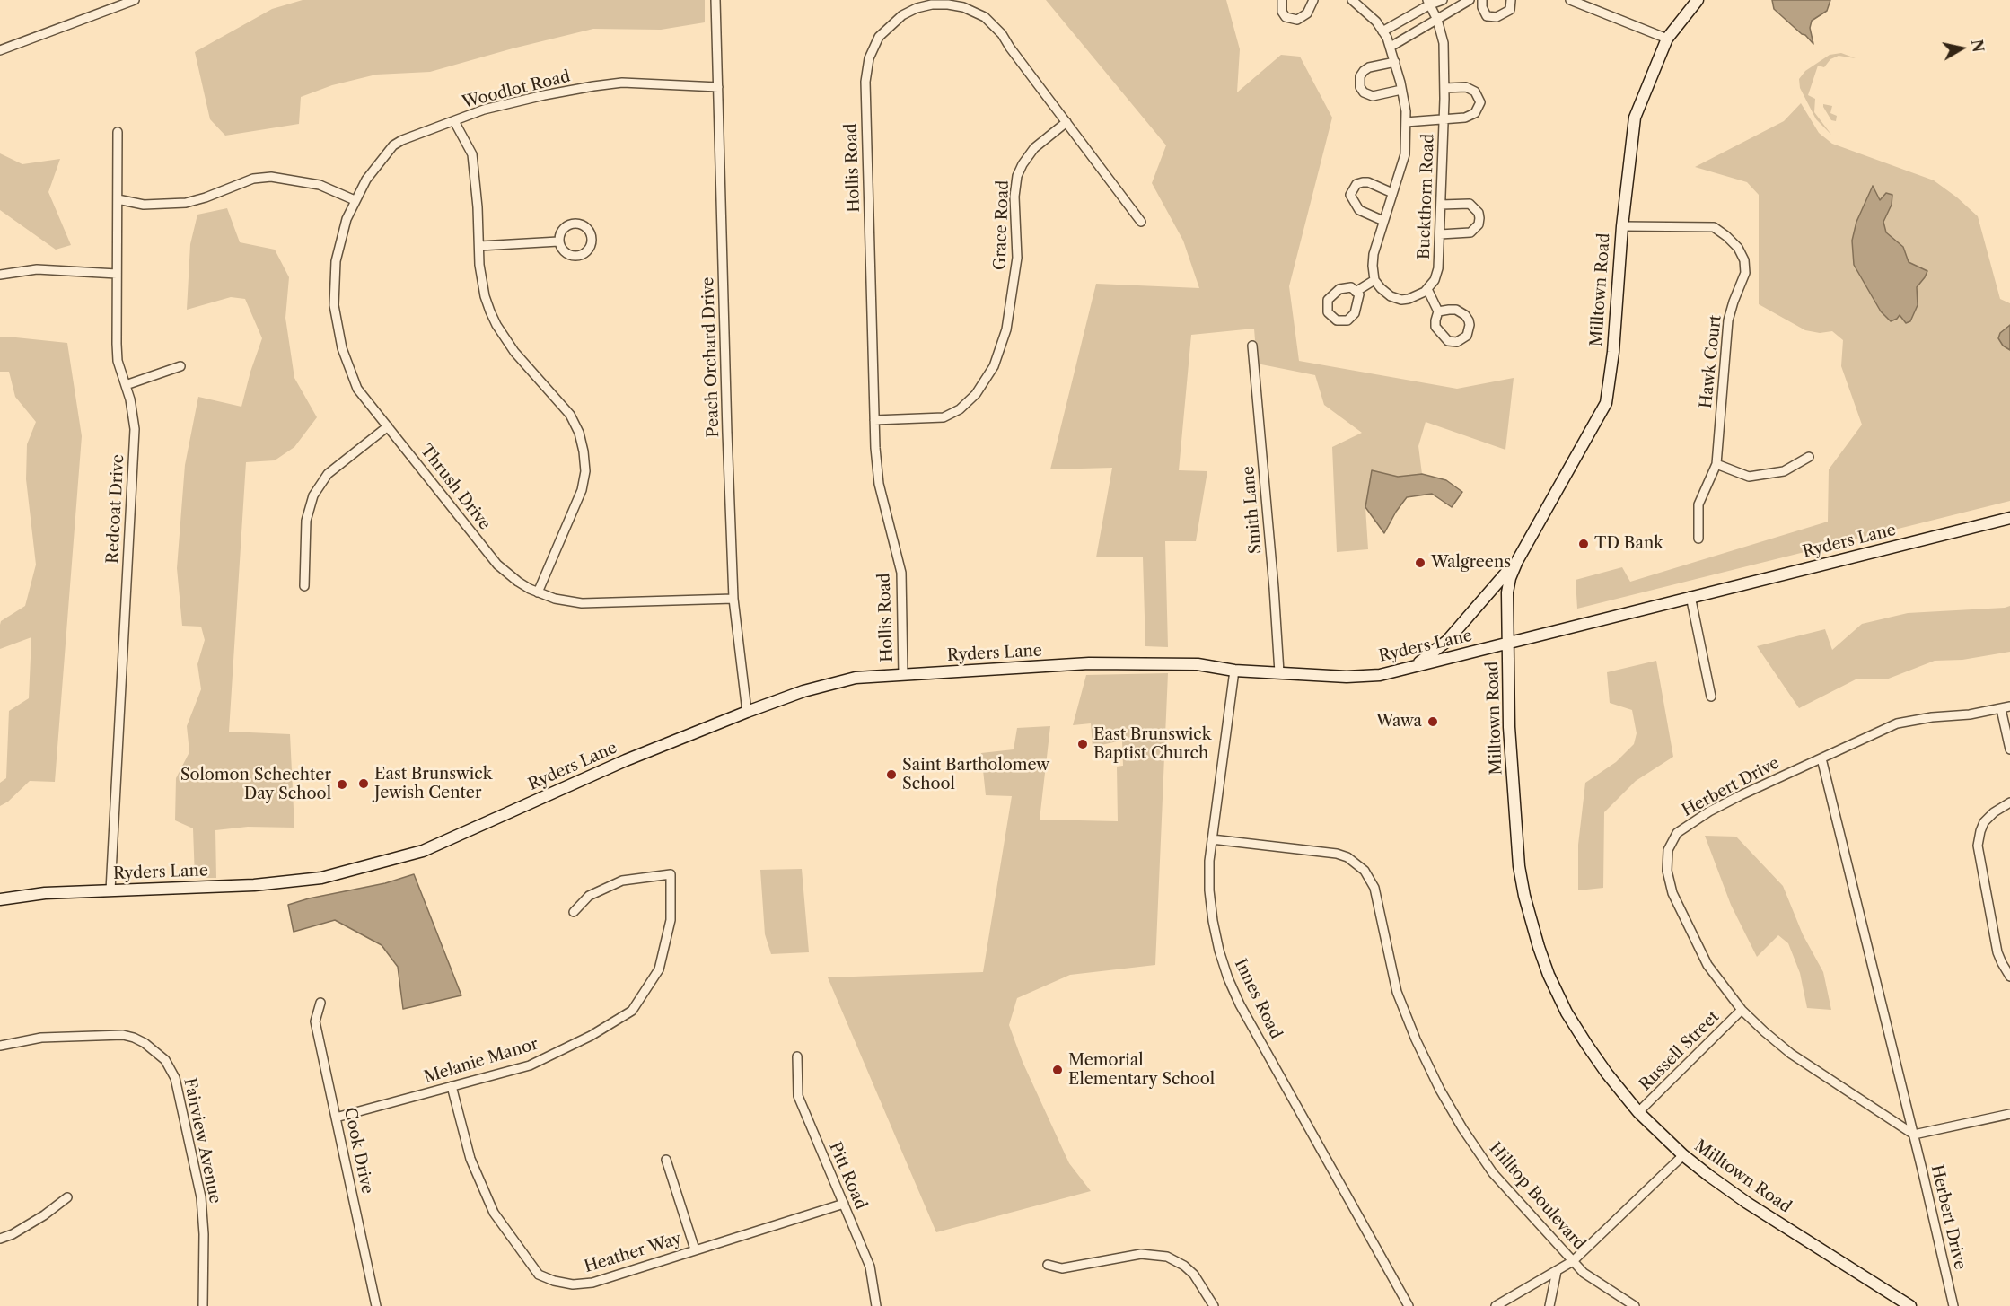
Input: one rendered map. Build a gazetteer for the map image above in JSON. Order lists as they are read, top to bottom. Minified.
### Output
{"streets":{"main road":["Milltown Road","Ryders Lane"],"street":["Woodlot Road","Hollis Road","Buckthorn Road","Grace Road","Peach Orchard Drive","Hawk Court","Thrush Drive","Redcoat Drive","Smith Lane","Herbert Drive","Innes Road","Russell Street","Melanie Manor","Fairview Avenue","Cook Drive","Pitt Road","Hilltop Boulevard","Heather Way"]},"crossings":[["Woodlot Road","Peach Orchard Drive"],["Woodlot Road","Thrush Drive"],["Hollis Road","Grace Road"],["Hollis Road","Ryders Lane"],["Milltown Road","Hawk Court"],["Milltown Road","Ryders Lane"],["Milltown Road","Russell Street"],["Peach Orchard Drive","Thrush Drive"],["Peach Orchard Drive","Ryders Lane"],["Redcoat Drive","Ryders Lane"],["Smith Lane","Ryders Lane"],["Ryders Lane","Innes Road"],["Herbert Drive","Russell Street"],["Innes Road","Hilltop Boulevard"],["Melanie Manor","Cook Drive"],["Melanie Manor","Heather Way"],["Pitt Road","Heather Way"]],"places":["TD Bank","Walgreens","Wawa","East Brunswick Baptist Church","Saint Bartholomew School","East Brunswick Jewish Center","Solomon Schechter Day School","Memorial Elementary School"],"north":"right"}
